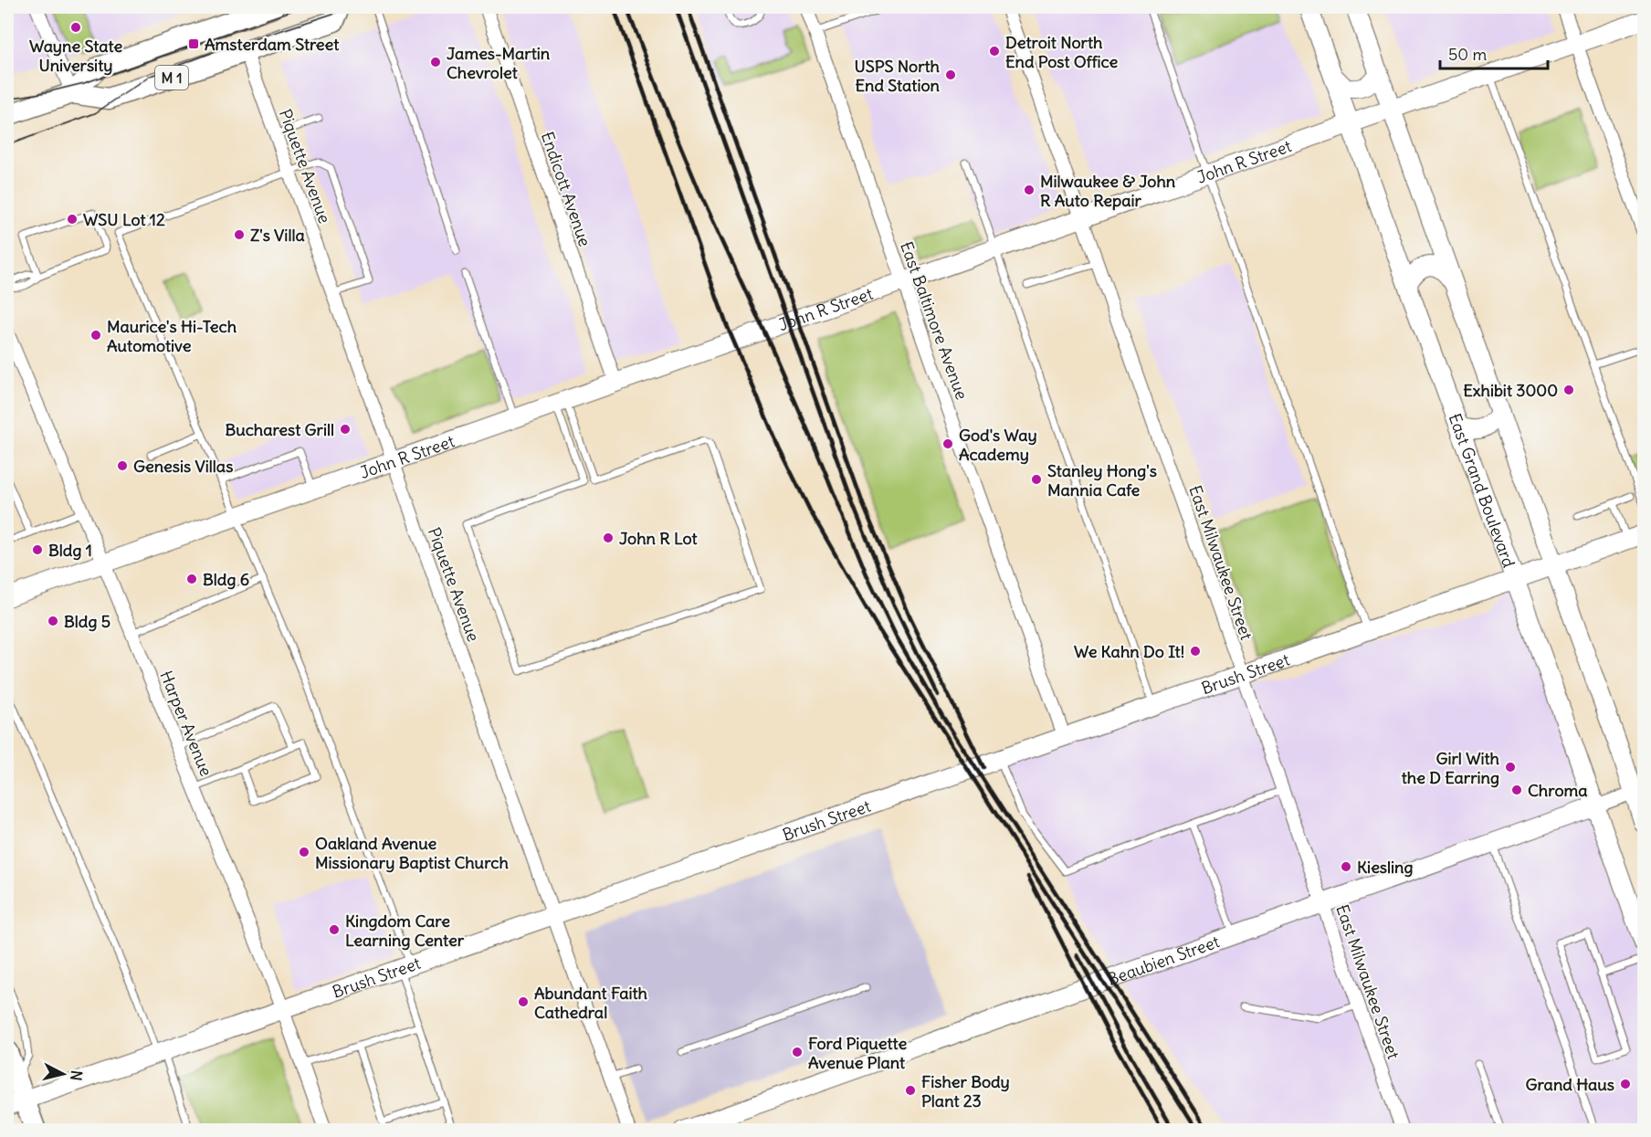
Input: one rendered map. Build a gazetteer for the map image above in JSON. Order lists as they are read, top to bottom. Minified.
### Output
{"streets":{"main road":["M 1"],"street":["John R Street","Piquette Avenue","Endicott Avenue","East Baltimore Avenue","East Grand Boulevard","East Milwaukee Street","Brush Street","Harper Avenue","Beaubien Street"]},"crossings":[["M 1","Piquette Avenue"],["John R Street","Piquette Avenue"],["John R Street","Endicott Avenue"],["John R Street","East Baltimore Avenue"],["John R Street","East Grand Boulevard"],["John R Street","East Milwaukee Street"],["John R Street","Harper Avenue"],["Piquette Avenue","Brush Street"],["East Baltimore Avenue","Brush Street"],["East Grand Boulevard","Brush Street"],["East Grand Boulevard","Beaubien Street"],["East Milwaukee Street","Brush Street"],["East Milwaukee Street","Beaubien Street"],["Brush Street","Harper Avenue"]],"places":{"other":["Wayne State University","Detroit North End Post Office","James-Martin Chevrolet","USPS North End Station","Milwaukee & John R Auto Repair","WSU Lot 12","Z's Villa","Maurice's Hi-Tech Automotive","Exhibit 3000","Bucharest Grill","God's Way Academy","Genesis Villas","Stanley Hong's Mannia Cafe","John R Lot","Bldg 1","Bldg 6","Bldg 5","We Kahn Do It!","Girl With the D Earring","Chroma","Oakland Avenue Missionary Baptist Church","Kiesling","Kingdom Care Learning Center","Abundant Faith Cathedral","Ford Piquette Avenue Plant","Grand Haus","Fisher Body Plant 23"],"transit":["Amsterdam Street"]},"scale_bar":"50 m","north":"right"}
